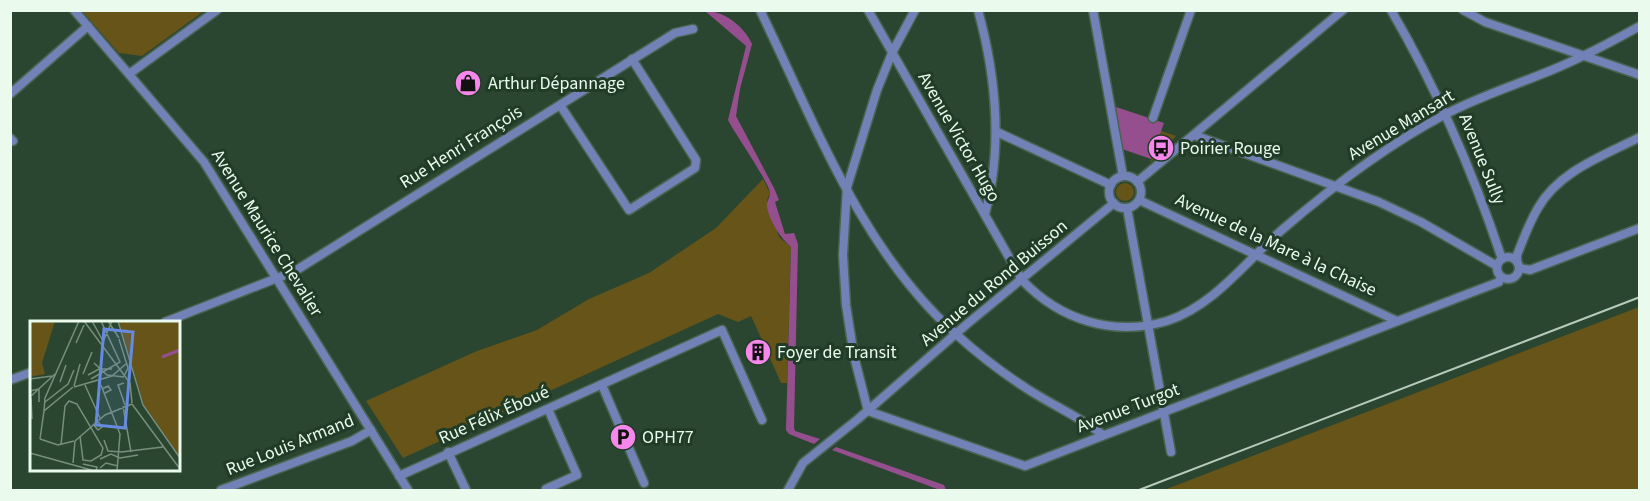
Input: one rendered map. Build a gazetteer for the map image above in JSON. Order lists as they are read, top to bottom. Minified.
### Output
{"streets":{"street":["Avenue Mansart","Avenue Victor Hugo","Rue Henri François","Avenue Sully","Avenue Maurice Chevalier","Avenue de la Mare à la Chaise","Avenue du Rond Buisson","Avenue Turgot","Rue Félix Éboué","Rue Louis Armand"]},"crossings":[["Avenue Mansart","Avenue Victor Hugo"],["Avenue Mansart","Avenue Sully"],["Avenue Mansart","Avenue de la Mare à la Chaise"],["Avenue Victor Hugo","Avenue du Rond Buisson"],["Rue Henri François","Avenue Maurice Chevalier"],["Avenue Sully","Avenue Turgot"],["Avenue Maurice Chevalier","Rue Félix Éboué"],["Avenue Maurice Chevalier","Rue Louis Armand"],["Avenue de la Mare à la Chaise","Avenue du Rond Buisson"],["Avenue de la Mare à la Chaise","Avenue Turgot"],["Avenue du Rond Buisson","Avenue Turgot"]],"places":{"shop":["Arthur Dépannage"],"bus stop":["Poirier Rouge"],"building":["Foyer de Transit"],"parking":["OPH77"]}}
